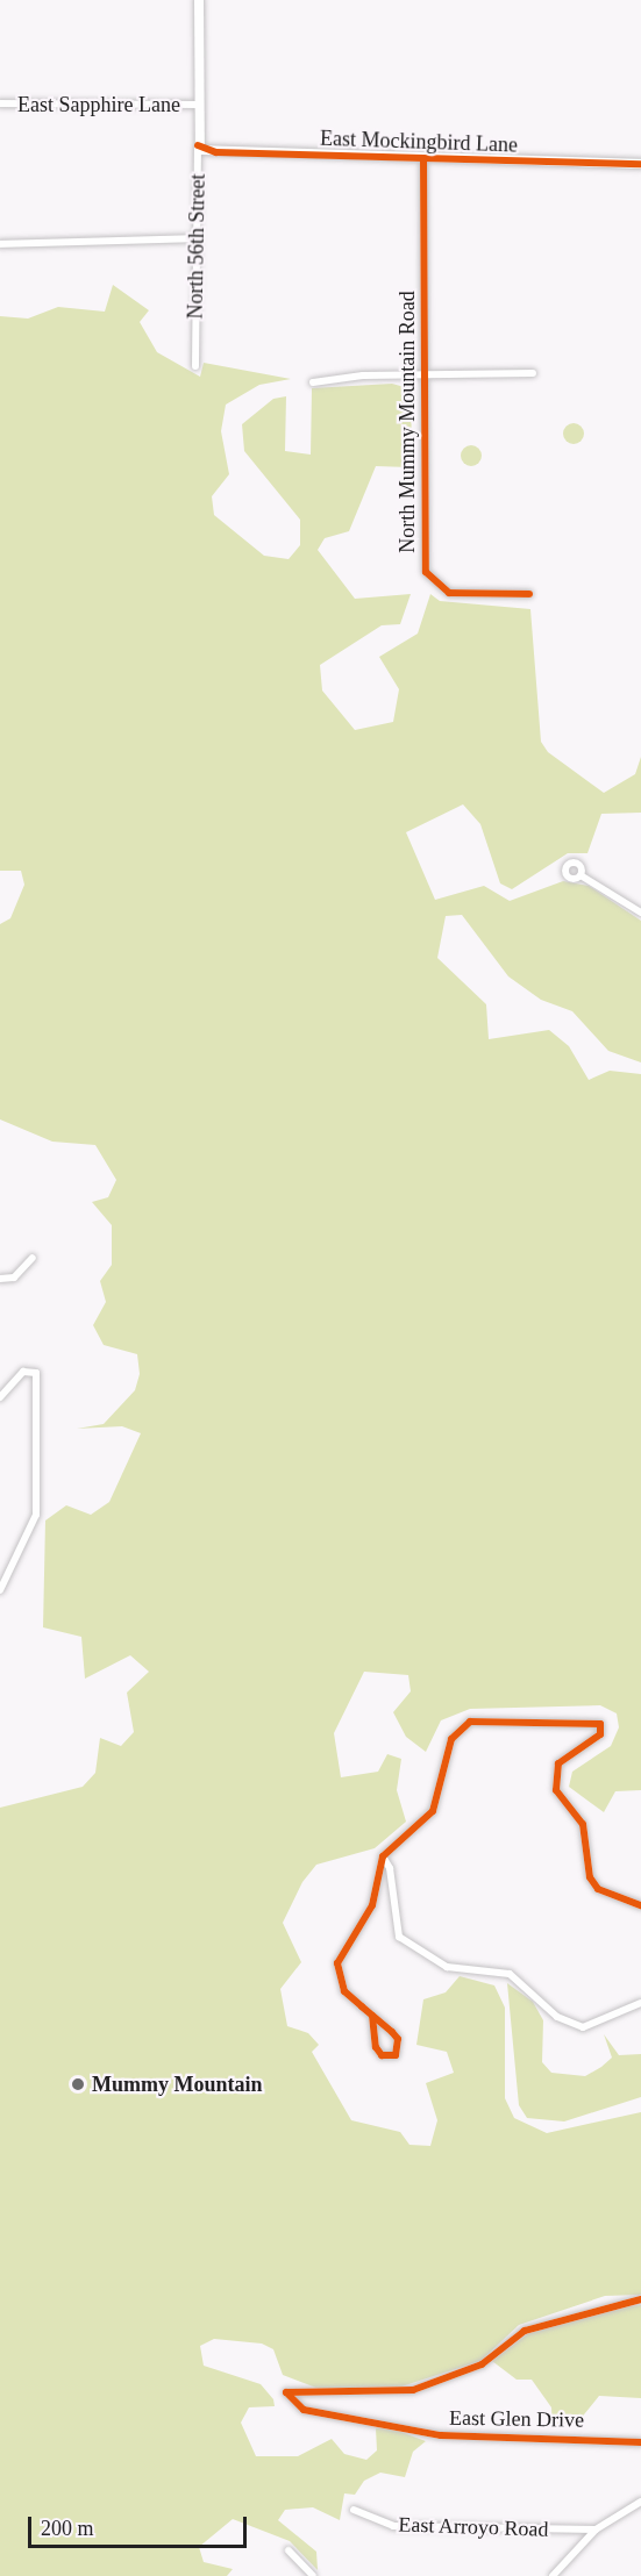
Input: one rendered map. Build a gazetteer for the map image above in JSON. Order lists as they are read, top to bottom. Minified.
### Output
{"streets":{"street":["East Sapphire Lane","East Mockingbird Lane","North 56th Street","North Mummy Mountain Road","East Glen Drive","East Arroyo Road"]},"crossings":[["East Sapphire Lane","North 56th Street"],["East Mockingbird Lane","North 56th Street"],["East Mockingbird Lane","North Mummy Mountain Road"]],"places":["Mummy Mountain"],"scale_bar":"200 m"}
